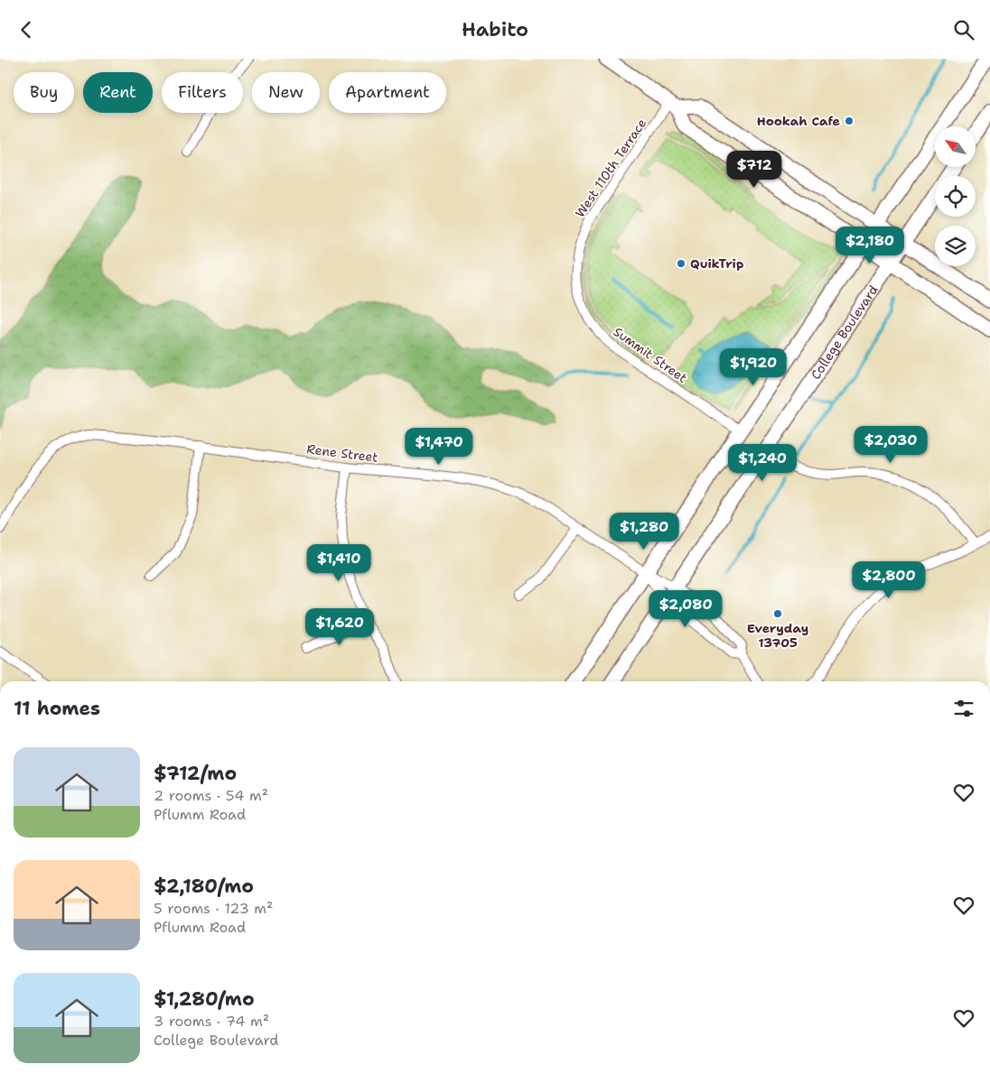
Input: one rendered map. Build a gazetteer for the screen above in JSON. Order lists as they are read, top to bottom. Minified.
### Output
{"streets":{"main road":["College Boulevard"],"street":["West 110th Terrace","Summit Street","Rene Street"]},"crossings":[["West 110th Terrace","Summit Street"],["College Boulevard","Rene Street"]],"places":["Hookah Cafe","QuikTrip","Everyday 13705"],"north":"top left","page":{"header":"Habito","chip":["Buy","Rent","Filters","New","Apartment"],"price":["$712","$2,180","$1,920","$2,030","$1,470","$1,240","$1,280","$1,410","$2,800","$2,080","$1,620"],"heading":"11 homes","list":[{"name":"$712/mo","note":"2 rooms · 54 m² · Pflumm Road"},{"name":"$2,180/mo","note":"5 rooms · 123 m² · Pflumm Road"},{"name":"$1,280/mo","note":"3 rooms · 74 m² · College Boulevard"}]}}
